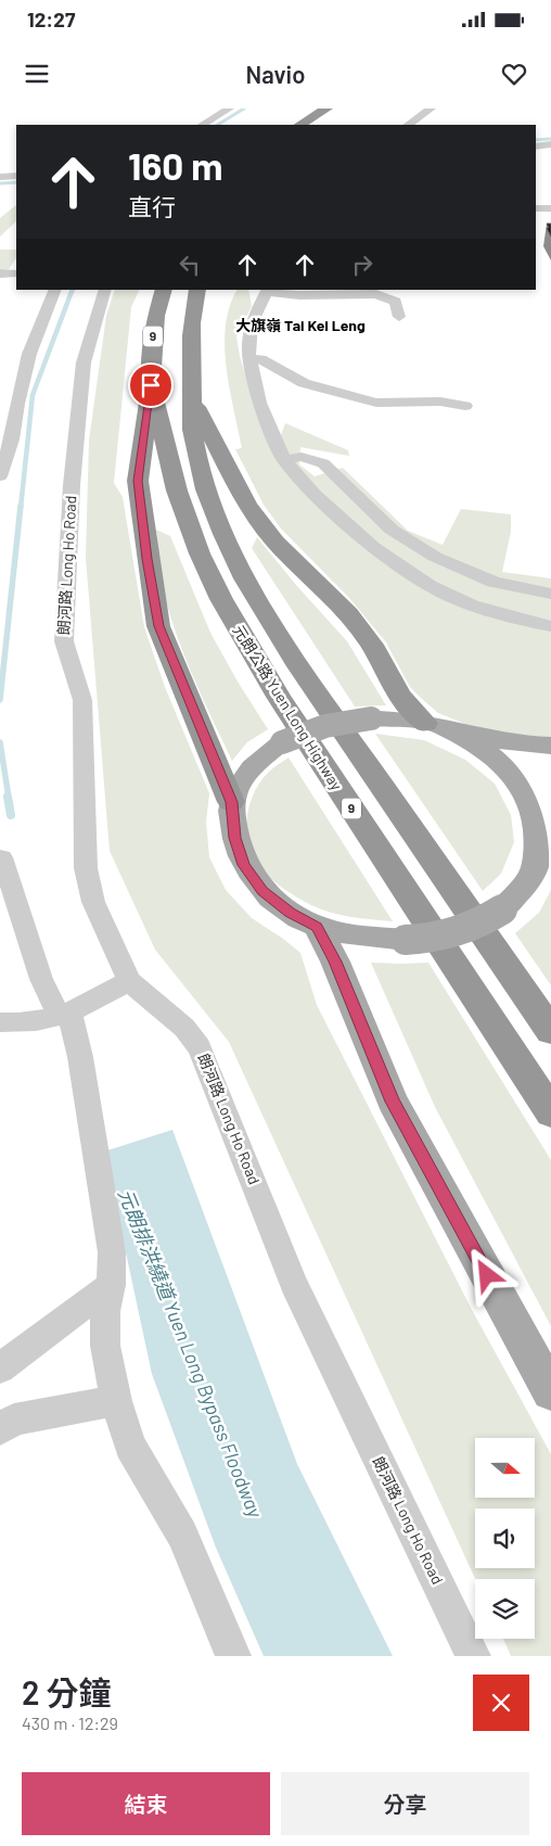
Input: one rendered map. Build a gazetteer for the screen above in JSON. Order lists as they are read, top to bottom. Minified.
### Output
{"streets":{"highway":["9","元朗公路 Yuen Long Highway"],"street":["朗河路 Long Ho Road"]},"districts":["大旗嶺 Tai Kei Leng"],"water":["元朗排洪繞道 Yuen Long Bypass Floodway"],"north":"right","page":{"status":"12:27","header":"Navio","turn":["160 m","直行"],"heading":["2 分鐘","430 m · 12:29"],"buttons":["結束","分享"]}}
